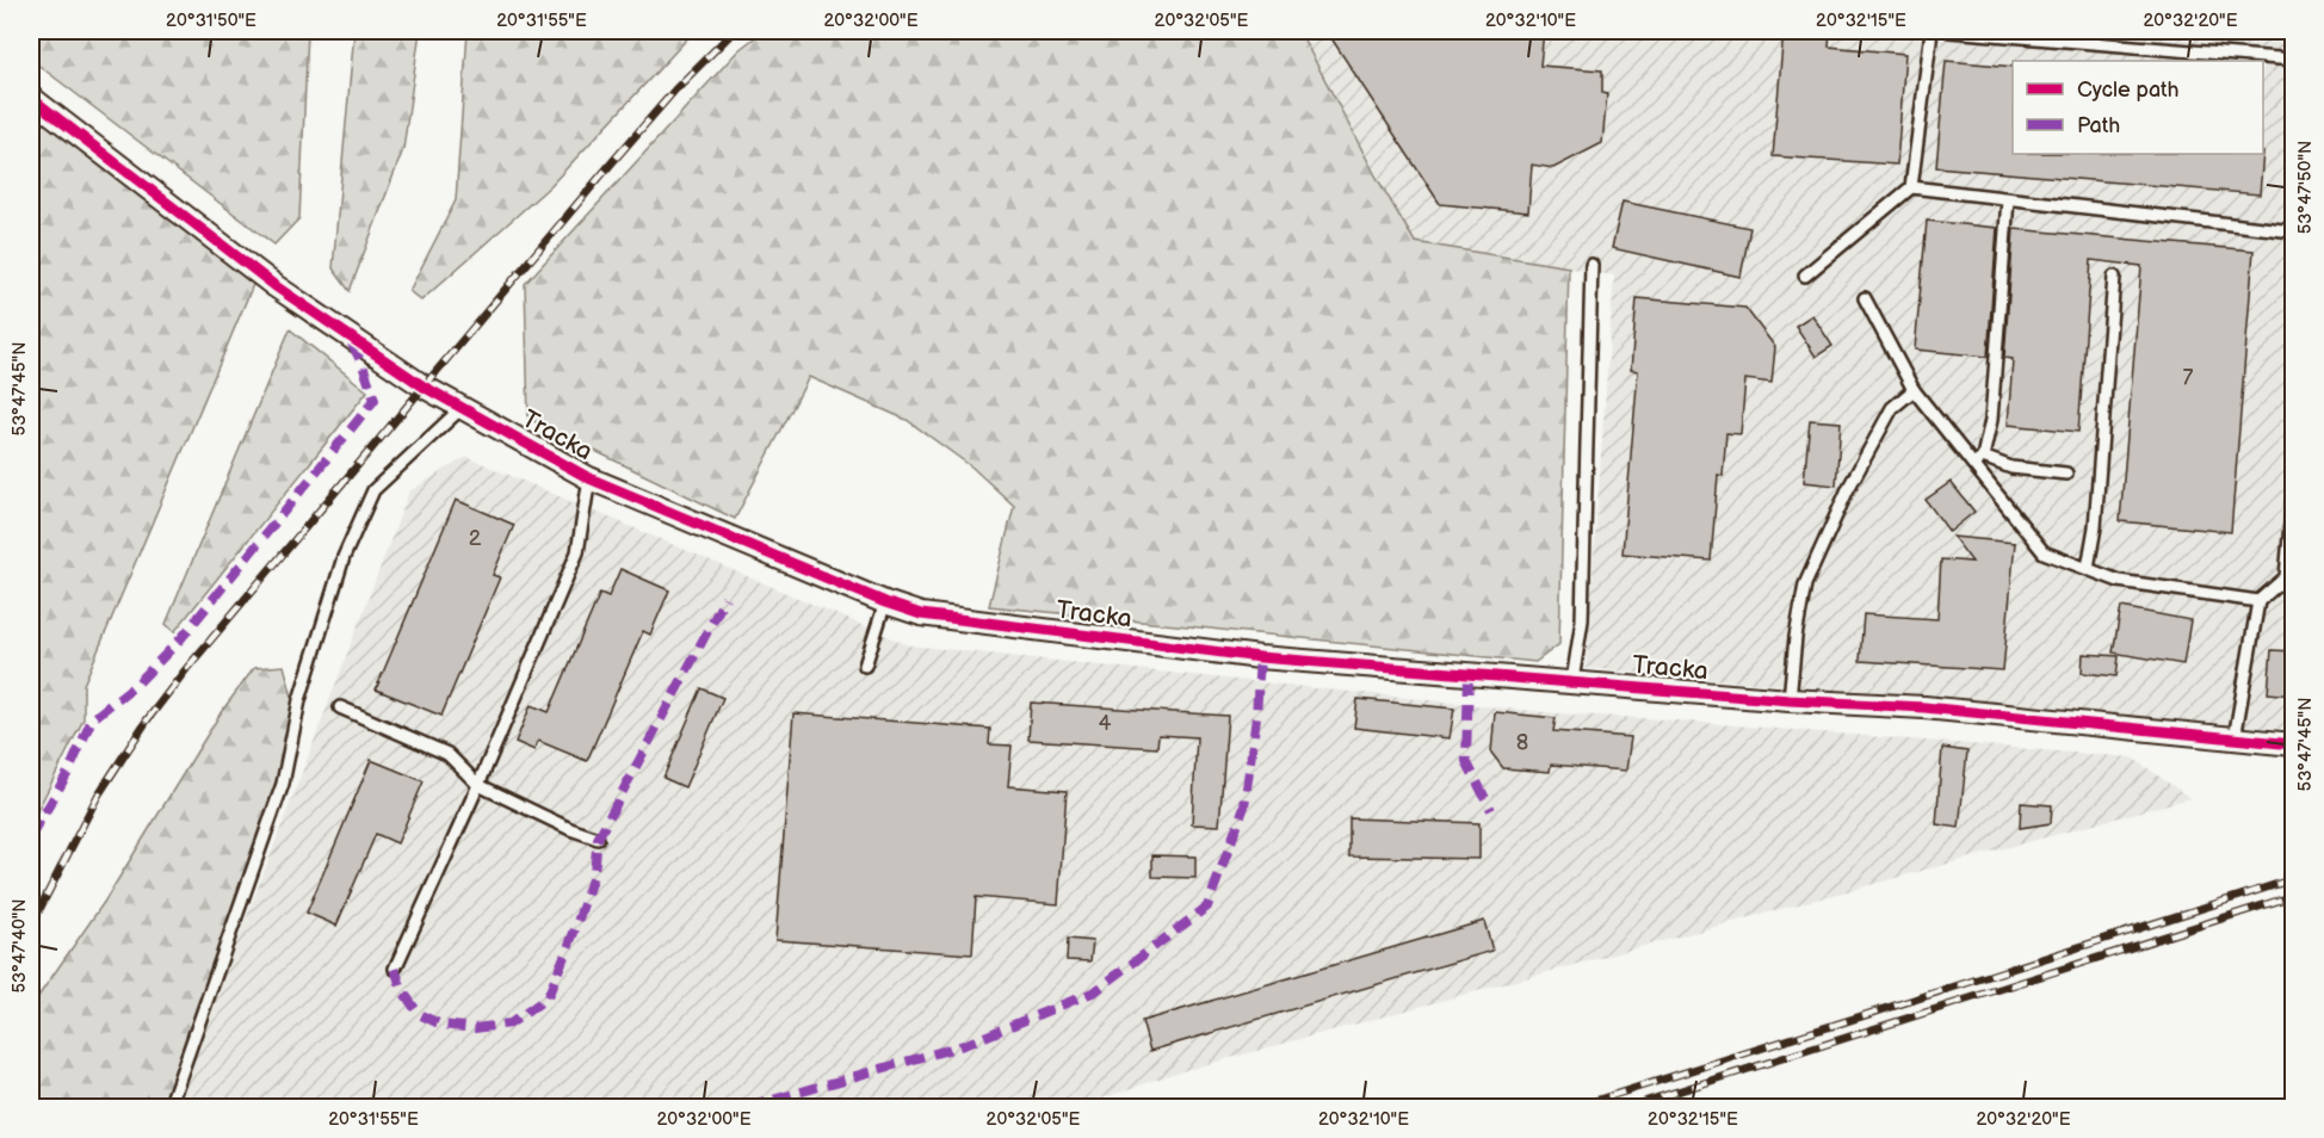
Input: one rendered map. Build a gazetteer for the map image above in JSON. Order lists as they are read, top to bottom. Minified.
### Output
{"streets":{"street":["Tracka"]},"house_numbers":["7","2","4","8"],"legend":["Cycle path","Path"],"coordinates":["20°31'50\"E","20°31'55\"E","20°32'00\"E","20°32'05\"E","20°32'10\"E","20°32'15\"E","20°32'20\"E","53°47'50\"N","53°47'45\"N","53°47'40\"N"]}
